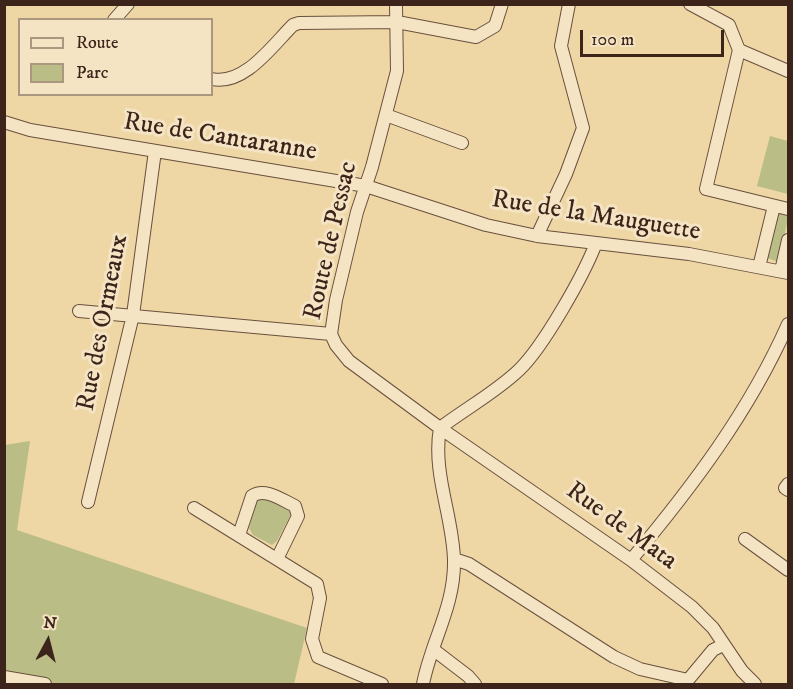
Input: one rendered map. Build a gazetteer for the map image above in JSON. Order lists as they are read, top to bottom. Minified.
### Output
{"streets":{"street":["Rue de Cantaranne","Rue de la Mauguette","Route de Pessac","Rue des Ormeaux","Rue de Mata"]},"crossings":[["Rue de Cantaranne","Rue de la Mauguette"],["Rue de Cantaranne","Route de Pessac"],["Rue de Cantaranne","Rue des Ormeaux"],["Rue de la Mauguette","Route de Pessac"],["Route de Pessac","Rue de Mata"]],"legend":["Route","Parc"],"scale_bar":"100 m","north":"top"}
